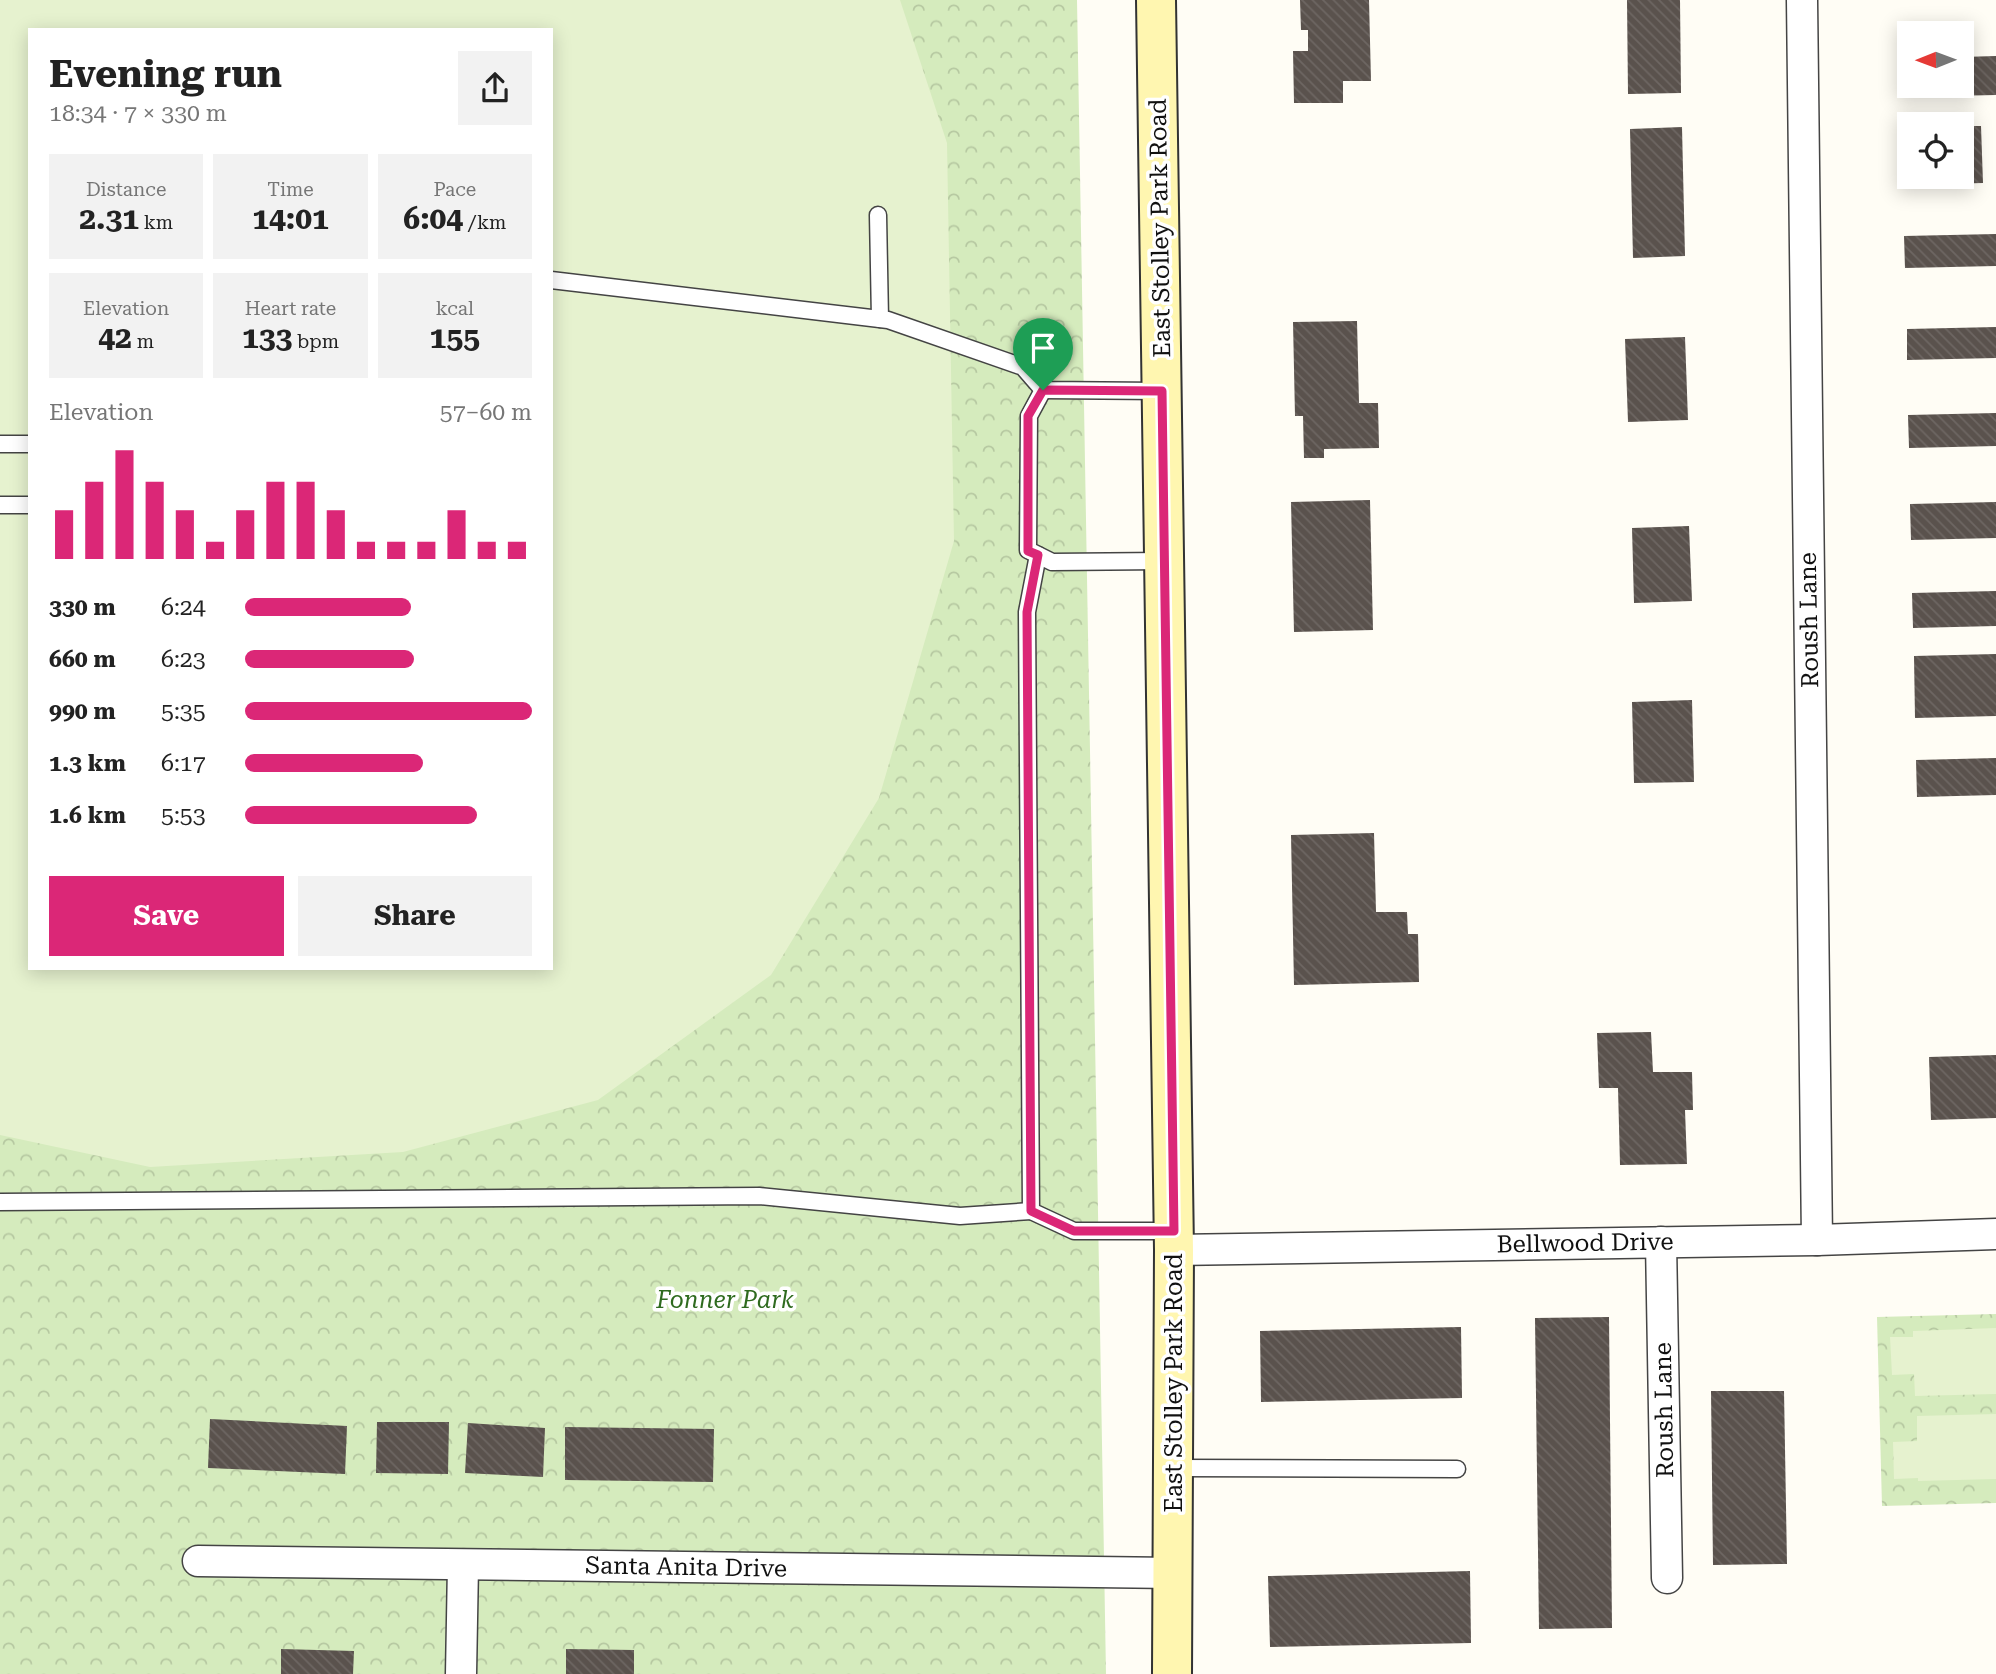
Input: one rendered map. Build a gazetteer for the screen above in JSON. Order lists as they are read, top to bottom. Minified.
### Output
{"streets":{"street":["East Stolley Park Road","Roush Lane","Bellwood Drive","Santa Anita Drive"]},"crossings":[["East Stolley Park Road","Bellwood Drive"],["East Stolley Park Road","Santa Anita Drive"],["Roush Lane","Bellwood Drive"]],"parks":["Fonner Park"],"north":"left","page":{"heading":["Evening run","18:34 · 7 × 330 m"],"stats":[["Distance","2.31 km"],["Time","14:01"],["Pace","6:04 /km"],["Elevation","42 m"],["Heart rate","133 bpm"],["kcal","155"]],"chart":["Elevation","57–60 m"],"list":[{"name":"330 m","note":"6:24"},{"name":"660 m","note":"6:23"},{"name":"990 m","note":"5:35"},{"name":"1.3 km","note":"6:17"},{"name":"1.6 km","note":"5:53"}],"buttons":["Save","Share"]}}
